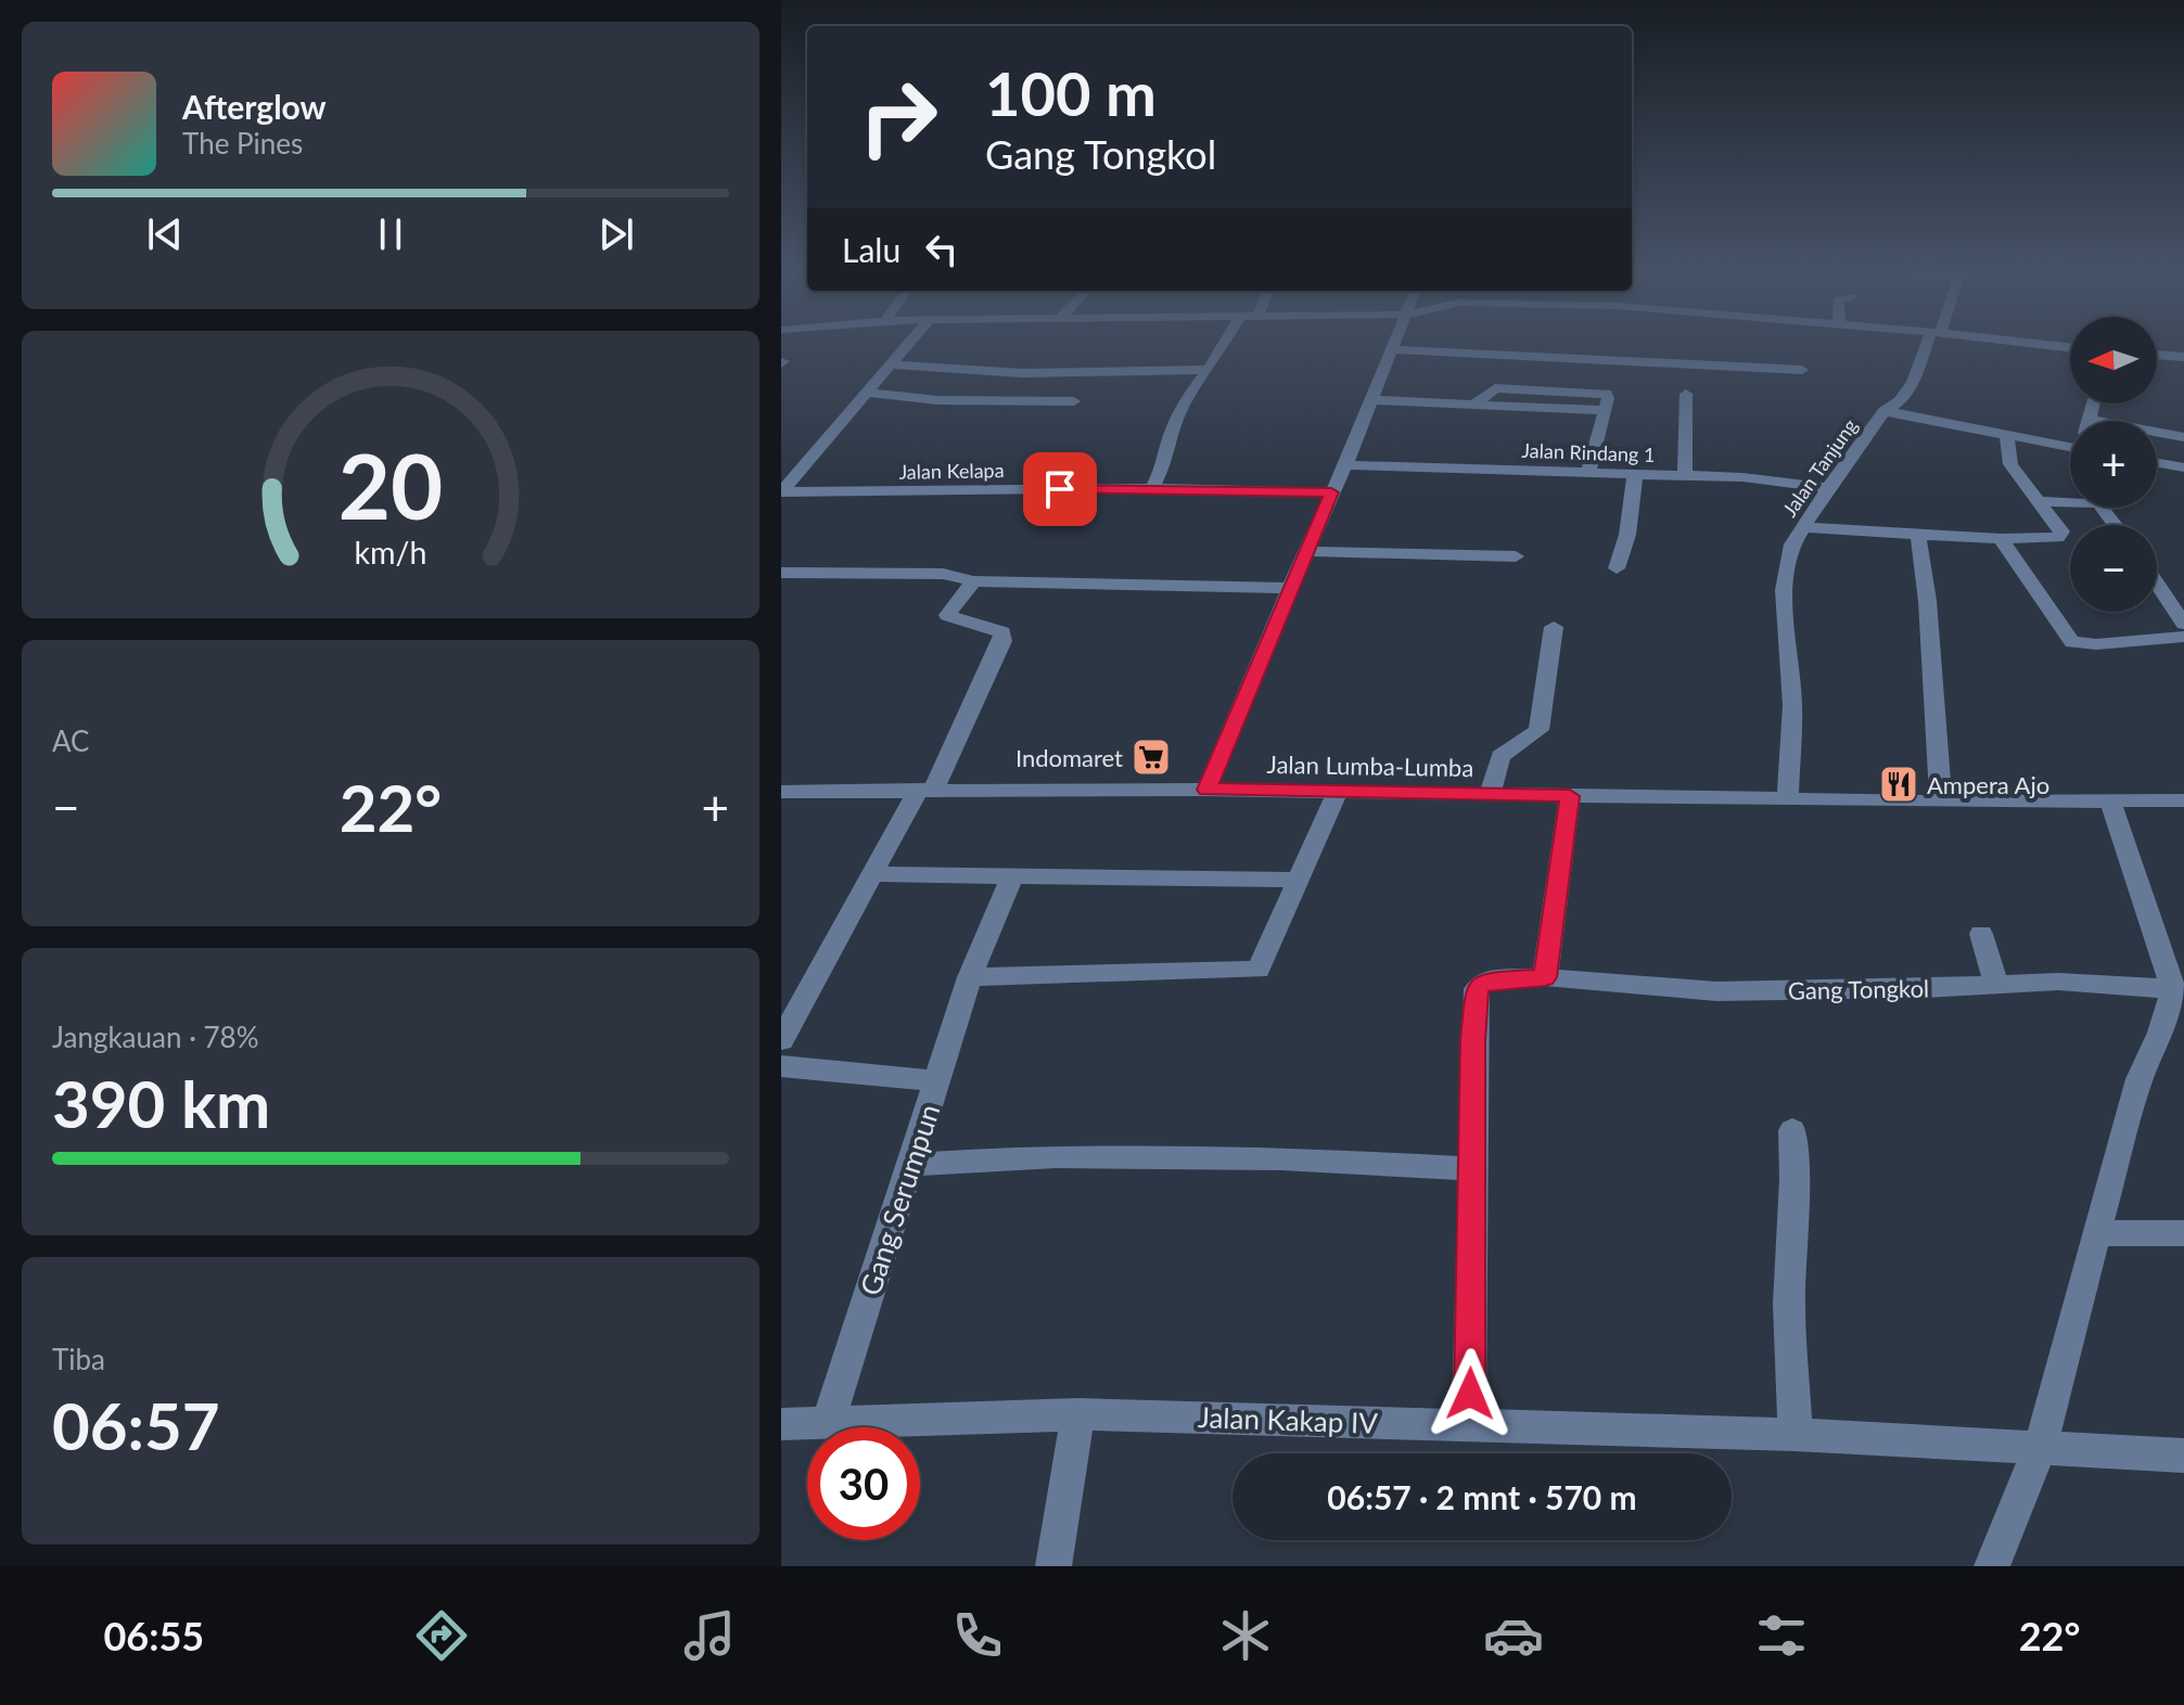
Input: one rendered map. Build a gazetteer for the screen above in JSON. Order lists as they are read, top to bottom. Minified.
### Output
{"streets":{"street":["Jalan Rindang 1","Jalan Tanjung","Jalan Kelapa","Jalan Lumba-Lumba","Gang Tongkol","Gang Serumpun","Jalan Kakap IV"]},"crossings":[["Jalan Rindang 1","Jalan Tanjung"],["Jalan Tanjung","Jalan Lumba-Lumba"],["Gang Tongkol","Jalan Kakap IV"],["Gang Serumpun","Jalan Kakap IV"]],"places":{"supermarket":["Indomaret"],"restaurant":["Ampera Ajo"]},"north":"left","page":{"turn":["100 m","Gang Tongkol"],"song":["Afterglow","The Pines"],"then":"Lalu","map_buttons":["+","−"],"tile":["AC",["Jangkauan · 78%","390 km"],["Tiba","06:57"]],"heat":["−","22°","+"],"limit":"30","trip":"06:57 · 2 mnt · 570 m","tabs":["06:55","22°"],"gauge":["20","km/h"]}}
